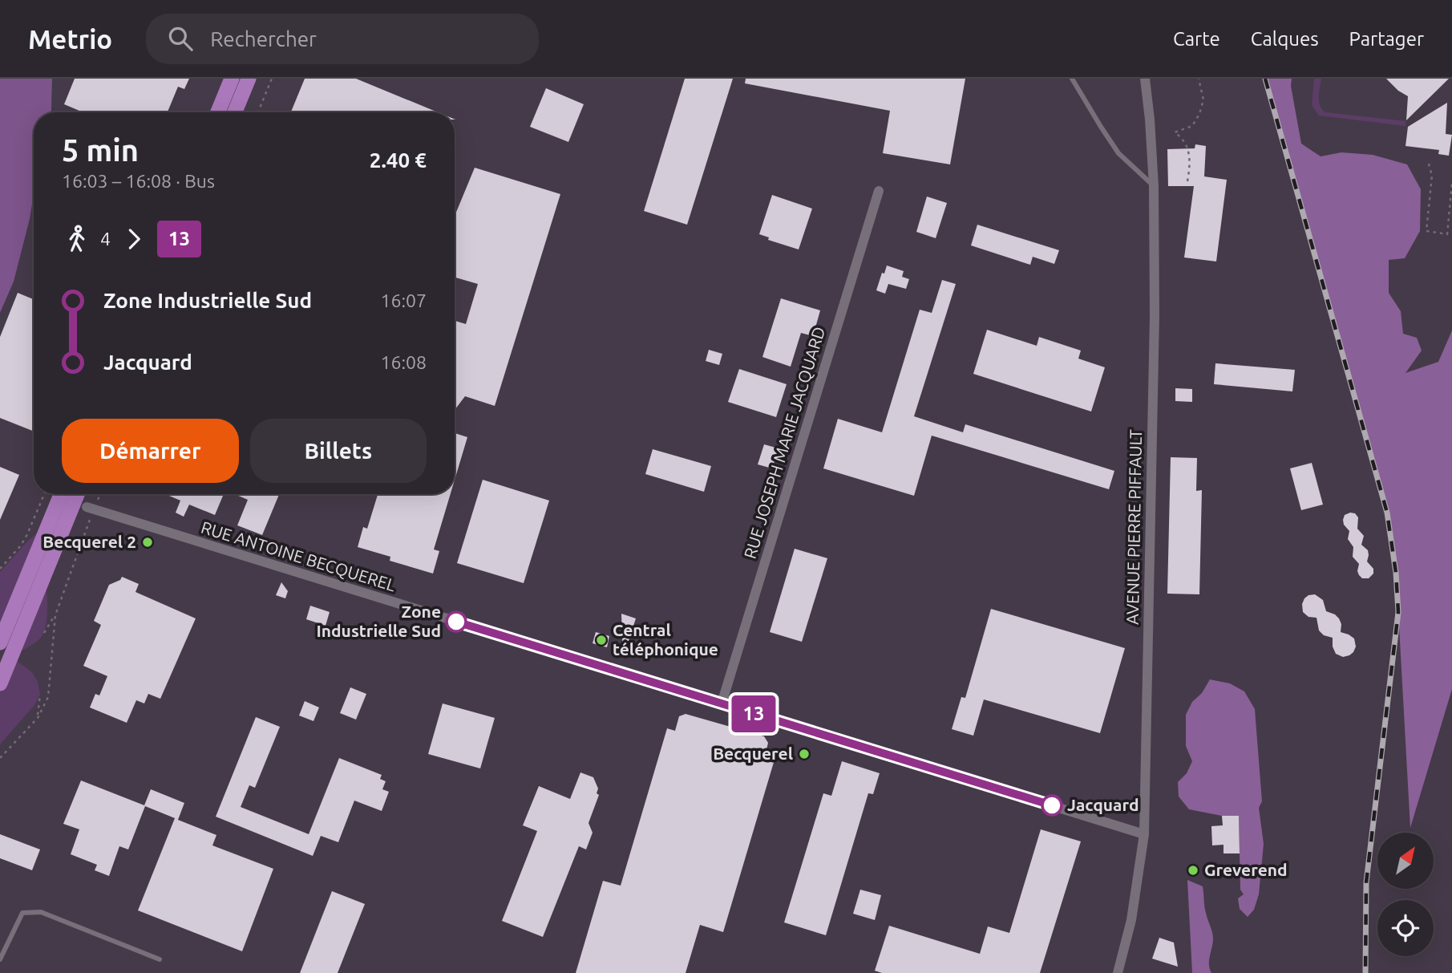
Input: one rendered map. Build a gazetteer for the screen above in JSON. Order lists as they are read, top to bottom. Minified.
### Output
{"streets":{"street":["RUE JOSEPH MARIE JACQUARD","AVENUE PIERRE PIFFAULT","RUE ANTOINE BECQUEREL"]},"crossings":[["RUE JOSEPH MARIE JACQUARD","RUE ANTOINE BECQUEREL"],["AVENUE PIERRE PIFFAULT","RUE ANTOINE BECQUEREL"]],"places":["Becquerel 2","Zone Industrielle Sud","Central téléphonique","Becquerel","Jacquard","Greverend"],"lines":["bus line 13"],"north":"top right","page":{"header":"Metrio","search":"Rechercher","nav":["Carte","Calques","Partager"],"on_map":"13","heading":["5 min","16:03 – 16:08 · Bus","2.40 €"],"legs":["4","13"],"list":[{"name":"Zone Industrielle Sud","value":"16:07"},{"name":"Jacquard","value":"16:08"}],"buttons":["Démarrer","Billets"]}}
